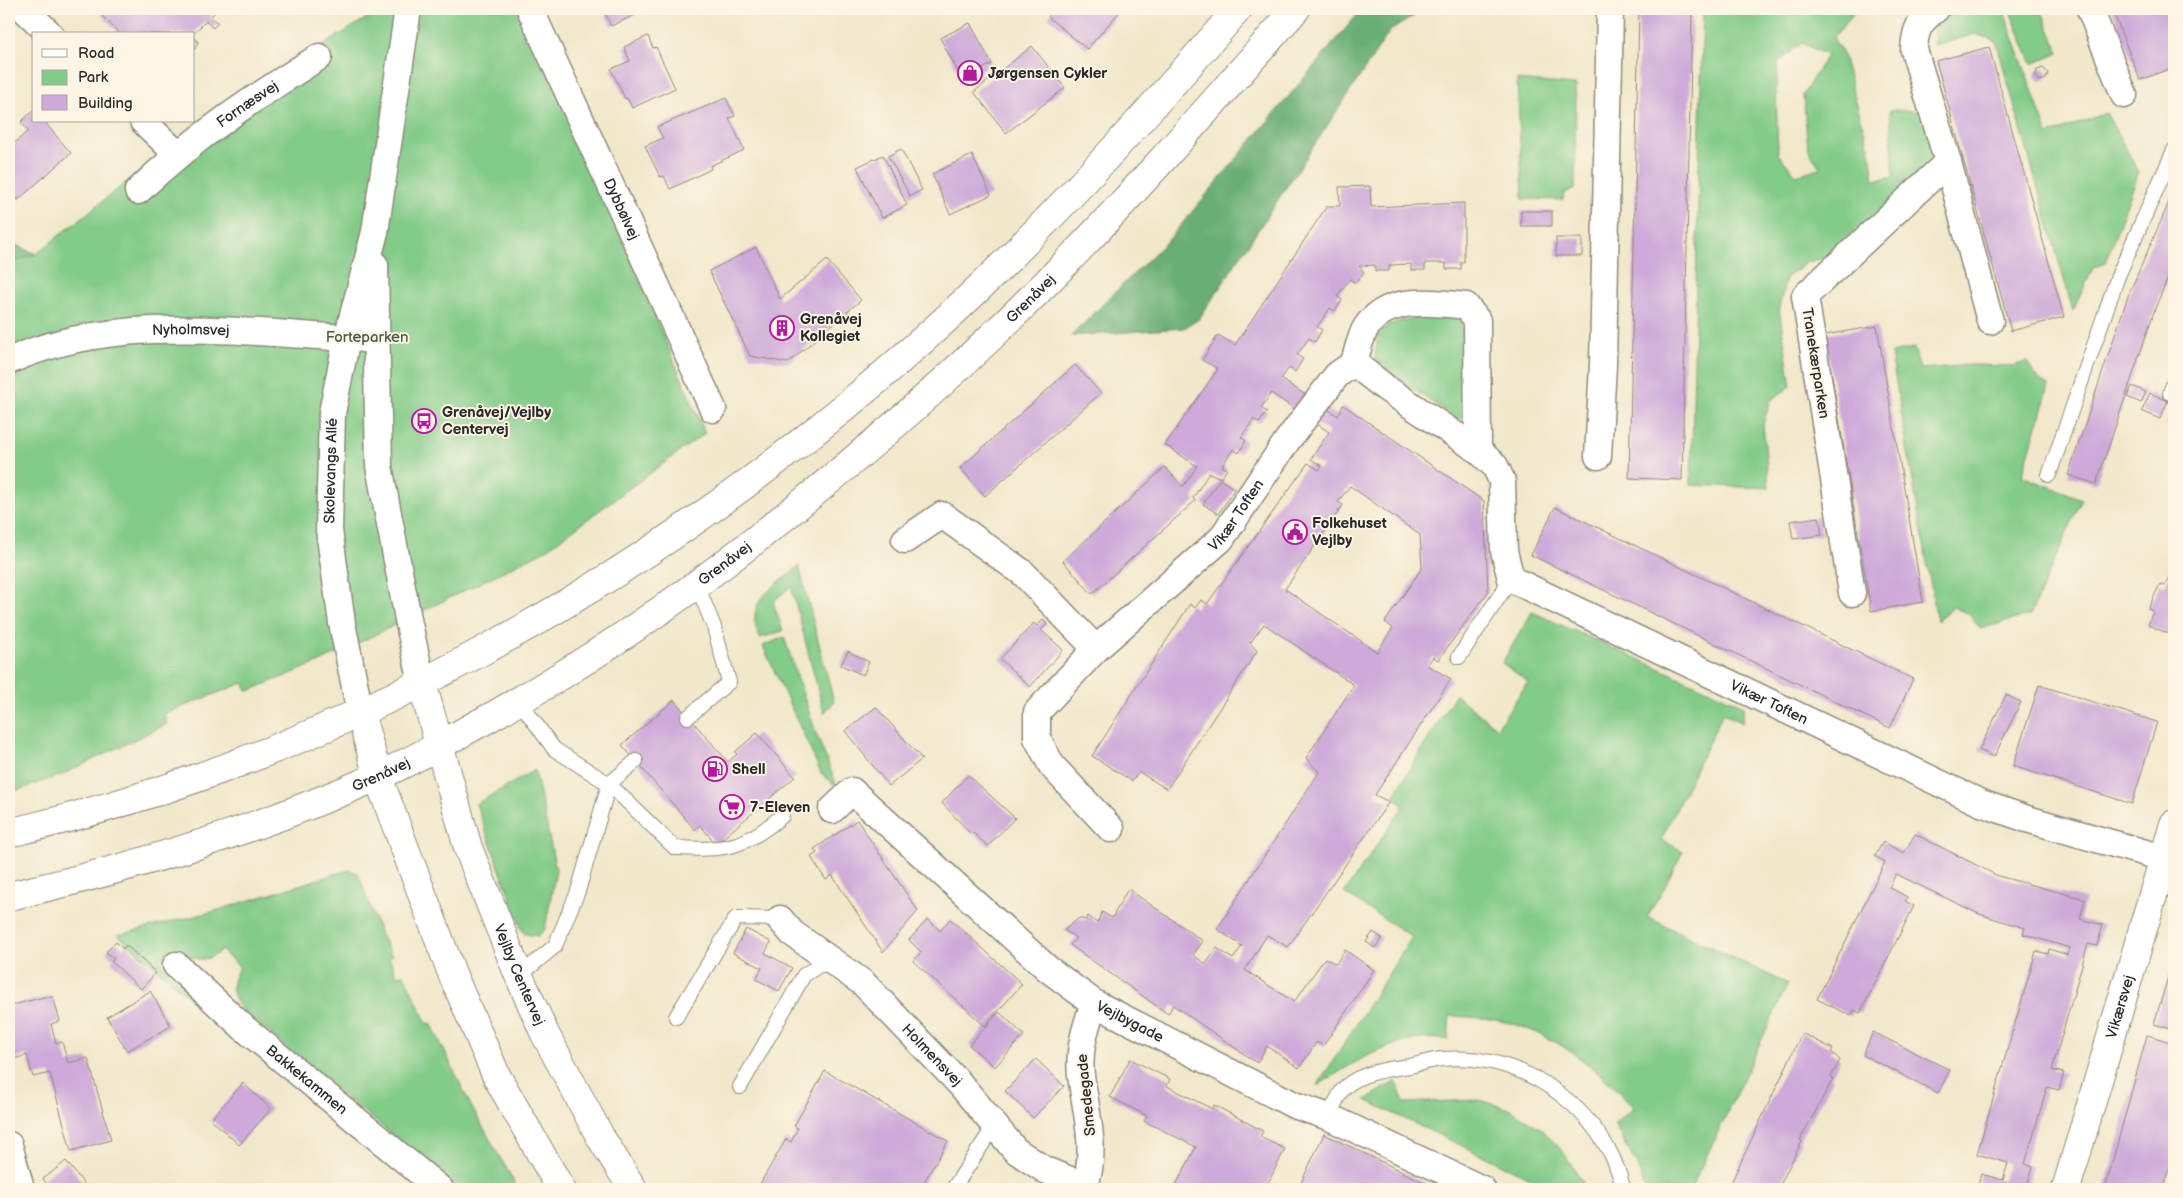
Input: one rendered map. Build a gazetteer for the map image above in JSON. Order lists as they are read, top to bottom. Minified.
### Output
{"streets":{"main road":["Grenåvej","Vejlby Centervej","Vikærsvej"],"street":["Fornæsvej","Dybbølvej","Nyholmsvej","Tranekærparken","Skolevangs Allé","Vikær Toften","Vejlbygade","Holmensvej","Bakkekammen","Smedegade"]},"crossings":[["Grenåvej","Vejlby Centervej"],["Nyholmsvej","Skolevangs Allé"],["Skolevangs Allé","Vejlby Centervej"],["Vikær Toften","Vikærsvej"],["Vejlbygade","Smedegade"],["Holmensvej","Smedegade"]],"parks":["Forteparken"],"places":{"shop":["Jørgensen Cykler"],"building":["Grenåvej Kollegiet"],"bus stop":["Grenåvej/Vejlby Centervej"],"public building":["Folkehuset Vejlby"],"fuel station":["Shell"],"supermarket":["7-Eleven"]},"legend":["Road","Park","Building"]}
